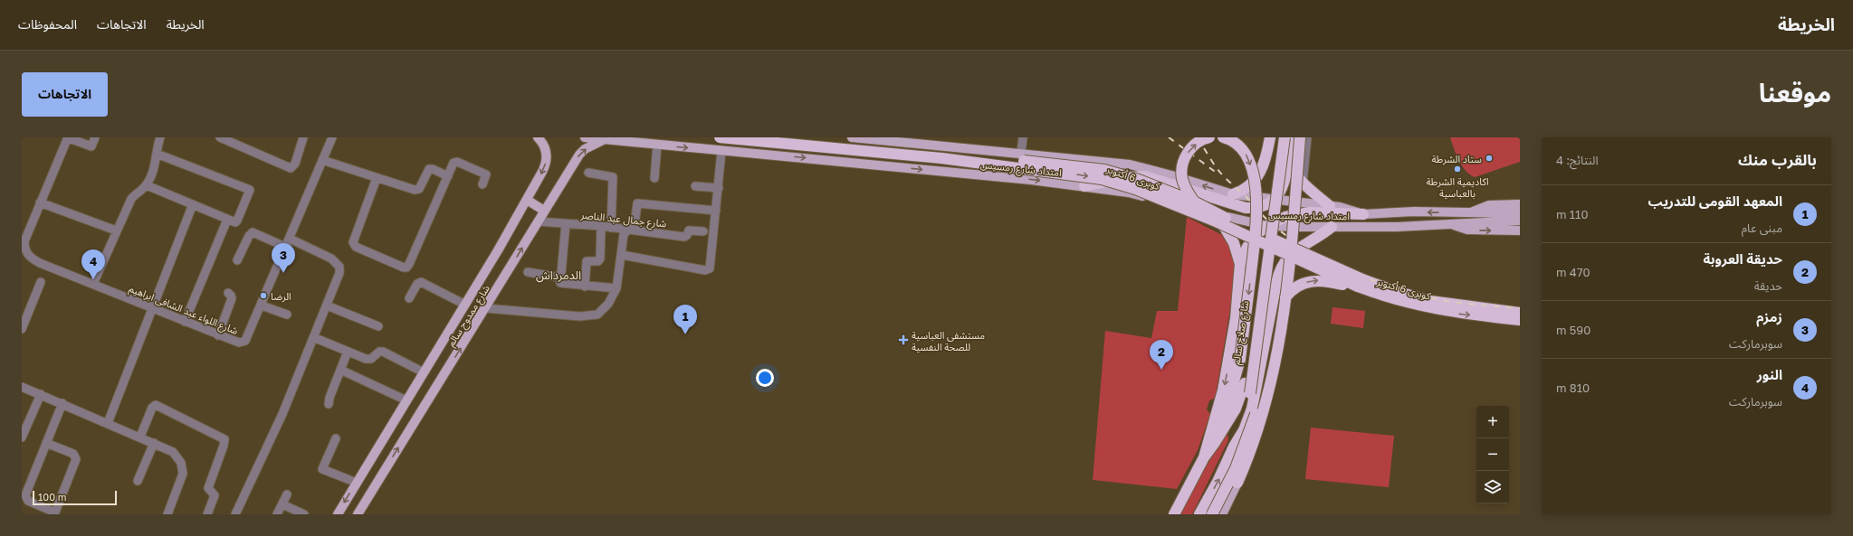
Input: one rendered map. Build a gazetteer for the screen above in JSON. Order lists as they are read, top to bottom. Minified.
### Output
{"streets":{"highway":["كوبرى 6 أكتوبر","شارع صلاح سالم"],"main road":["امتداد شارع رمسيس","شارع ممدوح سالم"],"street":["شارع جمال عبد الناصر","شارع اللواء عبد الشافى ابراهيم"]},"crossings":[["امتداد شارع رمسيس","شارع ممدوح سالم"],["شارع جمال عبد الناصر","شارع ممدوح سالم"]],"districts":["الدمرداش"],"places":{"other":["ستاد الشرطة","اكاديمية الشرطة بالعباسية","الرضا"],"health":["مستشفى العباسية للصحة النفسية"]},"scale_bar":"100 m","page":{"header":"الخريطة","nav":["الخريطة","الاتجاهات","المحفوظات"],"title":"موقعنا","buttons":"الاتجاهات","heading":["بالقرب منك","النتائج: 4"],"list":[{"mark":"1","name":"المعهد القومى للتدريب","note":"مبنى عام","value":"110 m"},{"mark":"2","name":"حديقة العروبة","note":"حديقة","value":"470 m"},{"mark":"3","name":"زمزم","note":"سوبرماركت","value":"590 m"},{"mark":"4","name":"النور","note":"سوبرماركت","value":"810 m"}],"pins":["3","4","1","2"],"map_buttons":["+","−"],"scale":"100 m"}}
